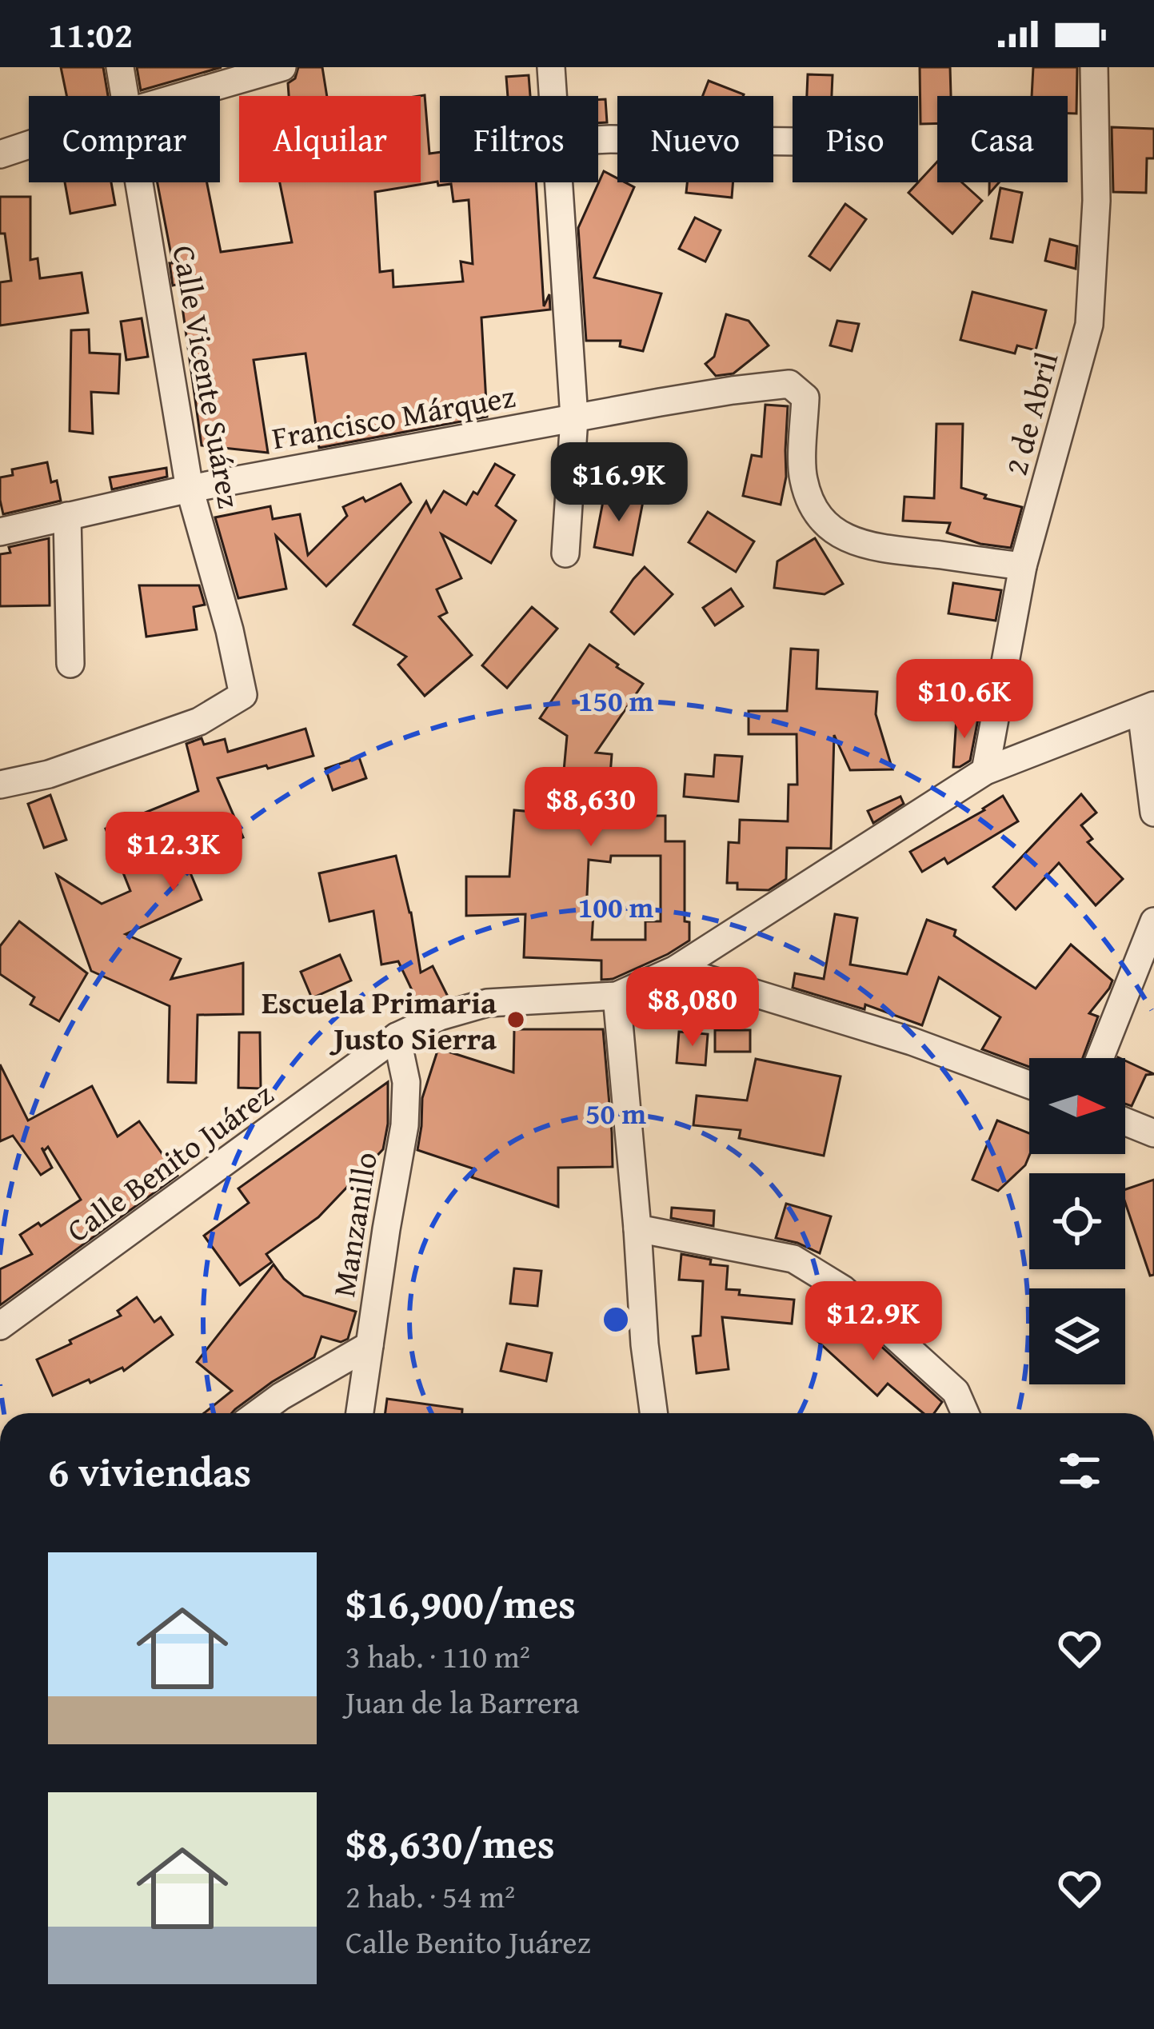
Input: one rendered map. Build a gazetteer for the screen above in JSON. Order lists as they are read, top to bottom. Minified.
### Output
{"streets":{"street":["Calle Vicente Suárez","2 de Abril","Francisco Márquez","Calle Benito Juárez","Manzanillo"]},"crossings":[["Calle Vicente Suárez","Francisco Márquez"],["2 de Abril","Francisco Márquez"],["2 de Abril","Calle Benito Juárez"],["Calle Benito Juárez","Manzanillo"]],"places":["Escuela Primaria Justo Sierra"],"north":"right","page":{"status":"11:02","chip":["Comprar","Alquilar","Filtros","Nuevo","Piso","Casa"],"price":["$16.9K","$10.6K","$8,630","$12.3K","$8,080","$12.9K"],"heading":"6 viviendas","list":[{"name":"$16,900/mes","note":"3 hab. · 110 m² · Juan de la Barrera"},{"name":"$8,630/mes","note":"2 hab. · 54 m² · Calle Benito Juárez"}]},"rings":["150 m","100 m","50 m"]}
